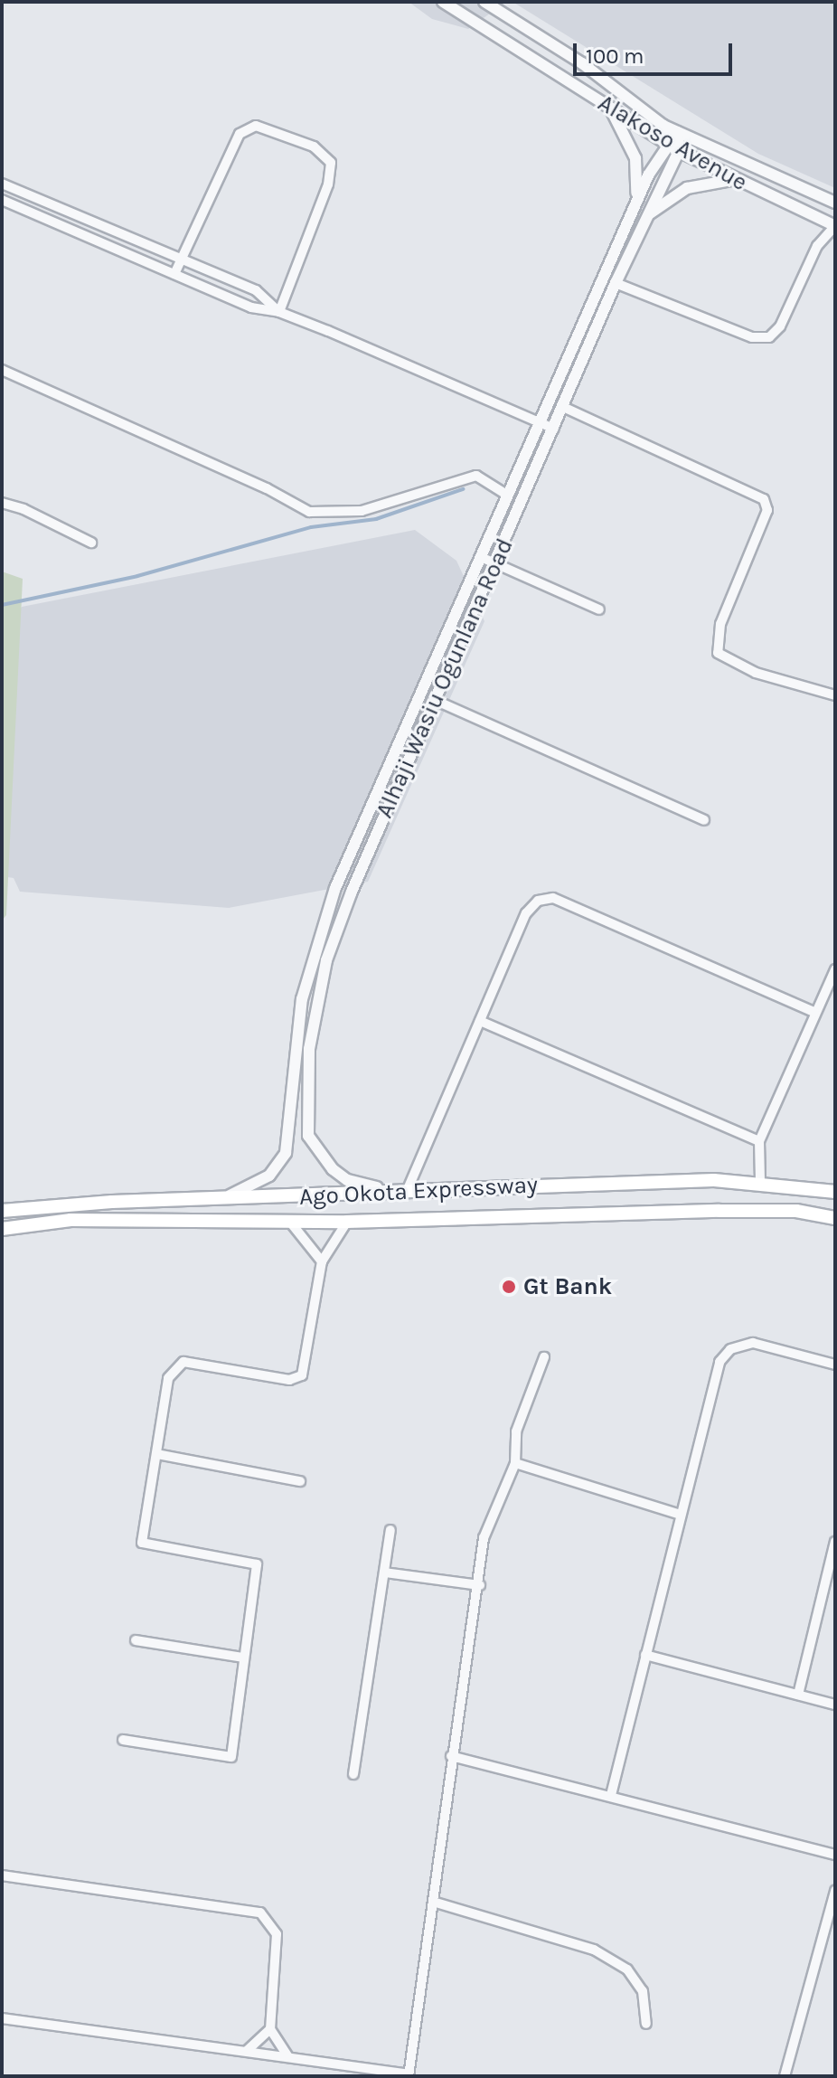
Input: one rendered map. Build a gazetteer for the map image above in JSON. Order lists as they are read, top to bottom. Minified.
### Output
{"streets":{"main road":["Ago Okota Expressway"],"street":["Alakoso Avenue","Alhaji Wasiu Ogunlana Road"]},"crossings":[["Alakoso Avenue","Alhaji Wasiu Ogunlana Road"],["Alhaji Wasiu Ogunlana Road","Ago Okota Expressway"]],"places":["Gt Bank"],"scale_bar":"100 m"}
